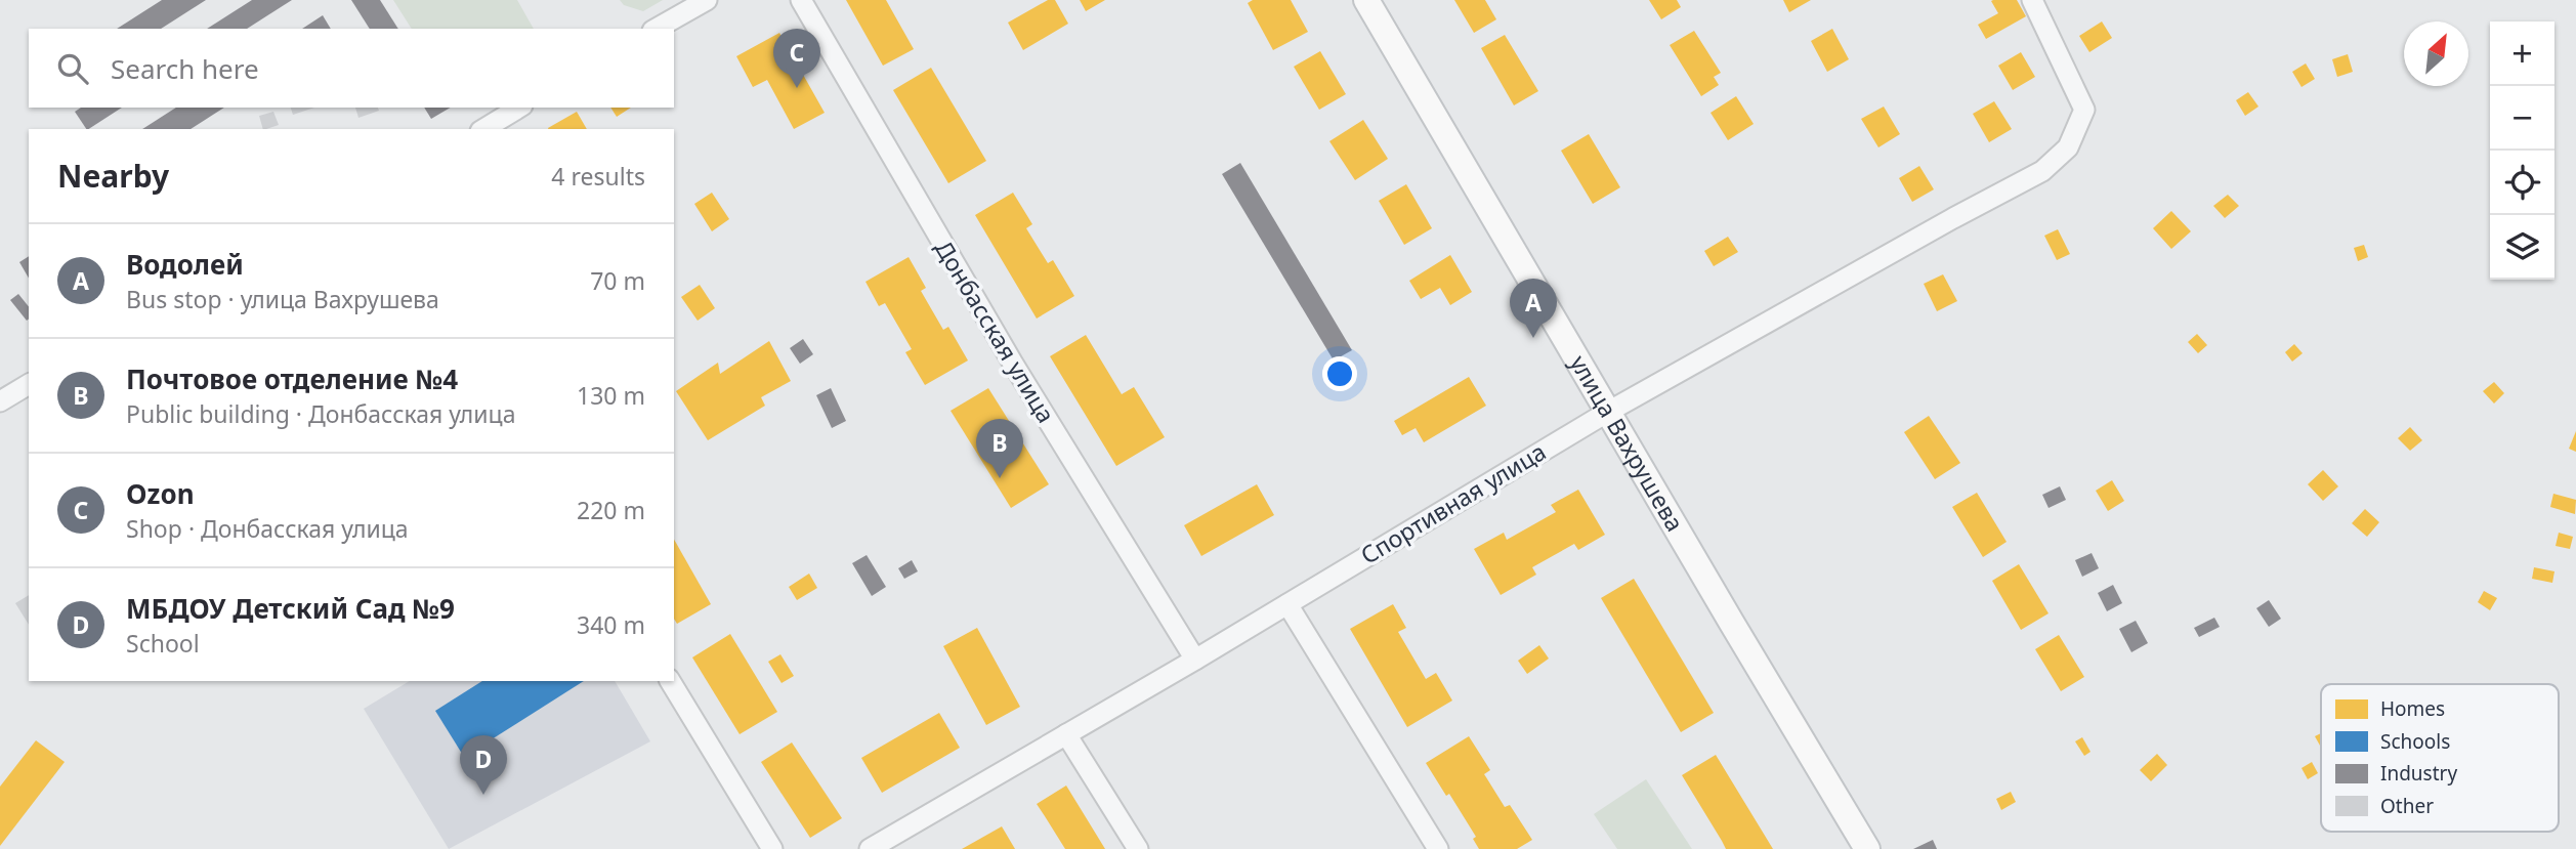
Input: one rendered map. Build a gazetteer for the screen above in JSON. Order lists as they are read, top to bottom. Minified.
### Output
{"streets":{"main road":["улица Вахрушева"],"street":["Донбасская улица","Спортивная улица"]},"crossings":[["Донбасская улица","Спортивная улица"],["улица Вахрушева","Спортивная улица"]],"legend":["Homes","Schools","Industry","Other"],"north":"top right","page":{"map_buttons":["+","−"],"pins":["C","A","B","D"],"search":"Search here","heading":["Nearby","4 results"],"list":[{"mark":"A","name":"Водолей","note":"Bus stop · улица Вахрушева","value":"70 m"},{"mark":"B","name":"Почтовое отделение №4","note":"Public building · Донбасская улица","value":"130 m"},{"mark":"C","name":"Ozon","note":"Shop · Донбасская улица","value":"220 m"},{"mark":"D","name":"МБДОУ Детский Сад №9","note":"School","value":"340 m"}]}}
